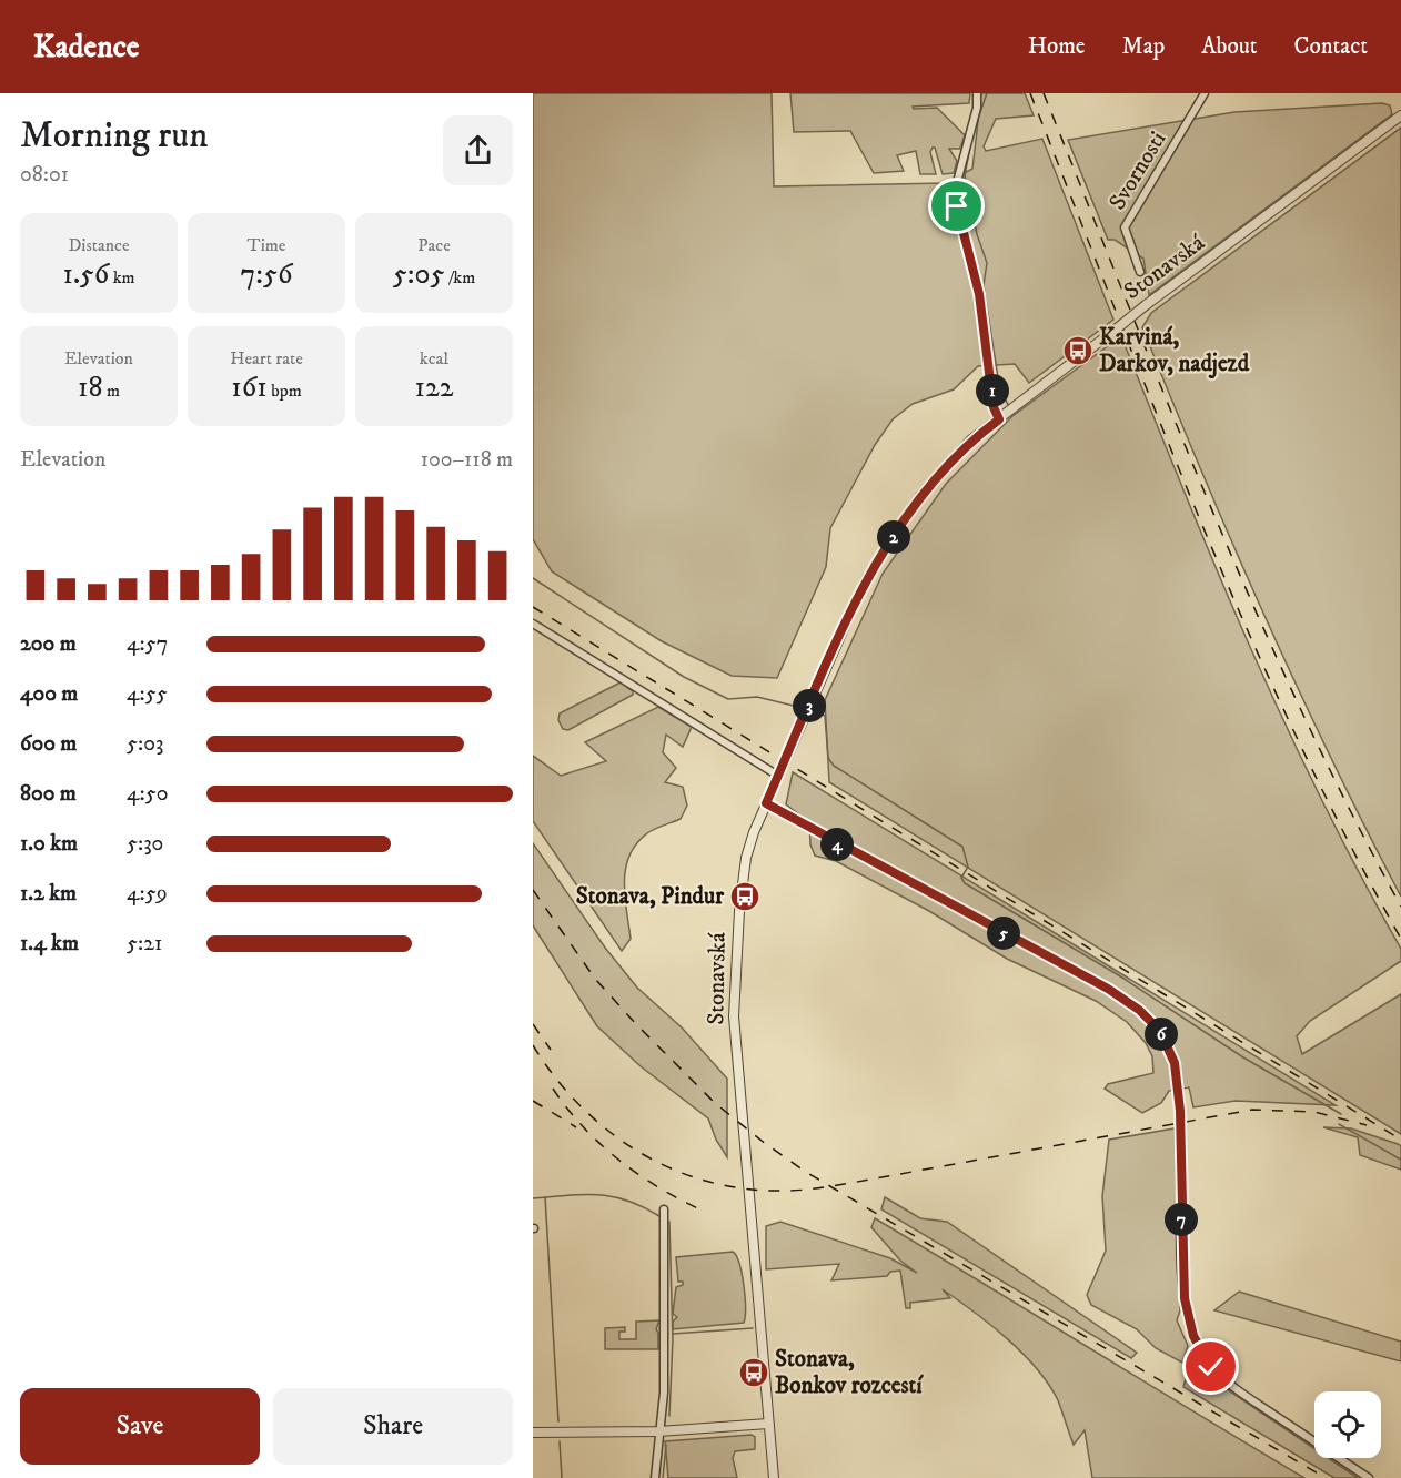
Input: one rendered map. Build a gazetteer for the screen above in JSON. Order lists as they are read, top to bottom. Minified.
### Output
{"streets":{"street":["Svornosti","Stonavská"]},"places":{"bus stop":["Karviná, Darkov, nadjezd","Stonava, Pindur","Stonava, Bonkov rozcestí"]},"page":{"header":"Kadence","nav":["Home","Map","About","Contact"],"heading":["Morning run","08:01"],"stats":[["Distance","1.56 km"],["Time","7:56"],["Pace","5:05 /km"],["Elevation","18 m"],["Heart rate","161 bpm"],["kcal","122"]],"pins":["1","2","3","4","5","6","7"],"chart":["Elevation","100–118 m"],"list":[{"name":"200 m","note":"4:57"},{"name":"400 m","note":"4:55"},{"name":"600 m","note":"5:03"},{"name":"800 m","note":"4:50"},{"name":"1.0 km","note":"5:30"},{"name":"1.2 km","note":"4:59"},{"name":"1.4 km","note":"5:21"}],"buttons":["Save","Share"]}}
